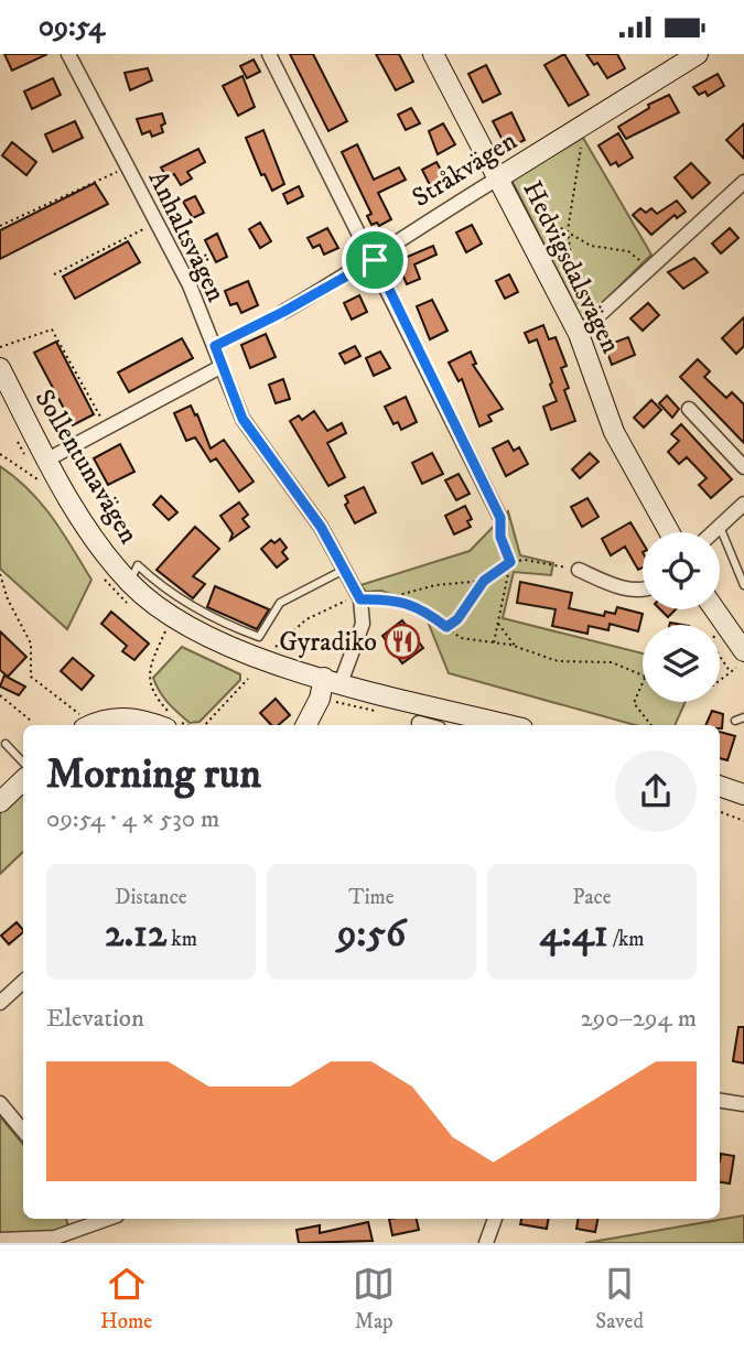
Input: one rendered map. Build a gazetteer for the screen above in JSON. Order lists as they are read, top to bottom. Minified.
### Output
{"streets":{"street":["Stråkvägen","Anhaltsvägen","Hedvigsdalsvägen","Sollentunavägen"]},"crossings":[["Stråkvägen","Hedvigsdalsvägen"],["Anhaltsvägen","Sollentunavägen"]],"places":{"restaurant":["Gyradiko"]},"page":{"status":"09:54","heading":["Morning run","09:54 · 4 × 530 m"],"stats":[["Distance","2.12 km"],["Time","9:56"],["Pace","4:41 /km"]],"chart":["Elevation","290–294 m"],"tabs":["Home","Map","Saved"]}}
